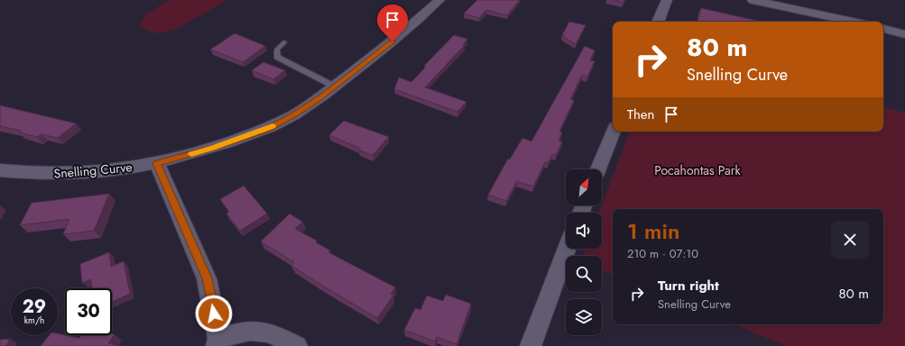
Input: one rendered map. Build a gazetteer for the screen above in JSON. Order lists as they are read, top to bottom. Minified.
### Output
{"streets":{"street":["Snelling Curve"]},"parks":["Pocahontas Park"],"north":"top right","page":{"turn":["80 m","Snelling Curve"],"then":"Then","heading":["1 min","210 m · 07:10"],"list":[{"name":"Turn right","note":"Snelling Curve","value":"80 m"}],"speed":"29 km/h","limit":"30"}}
